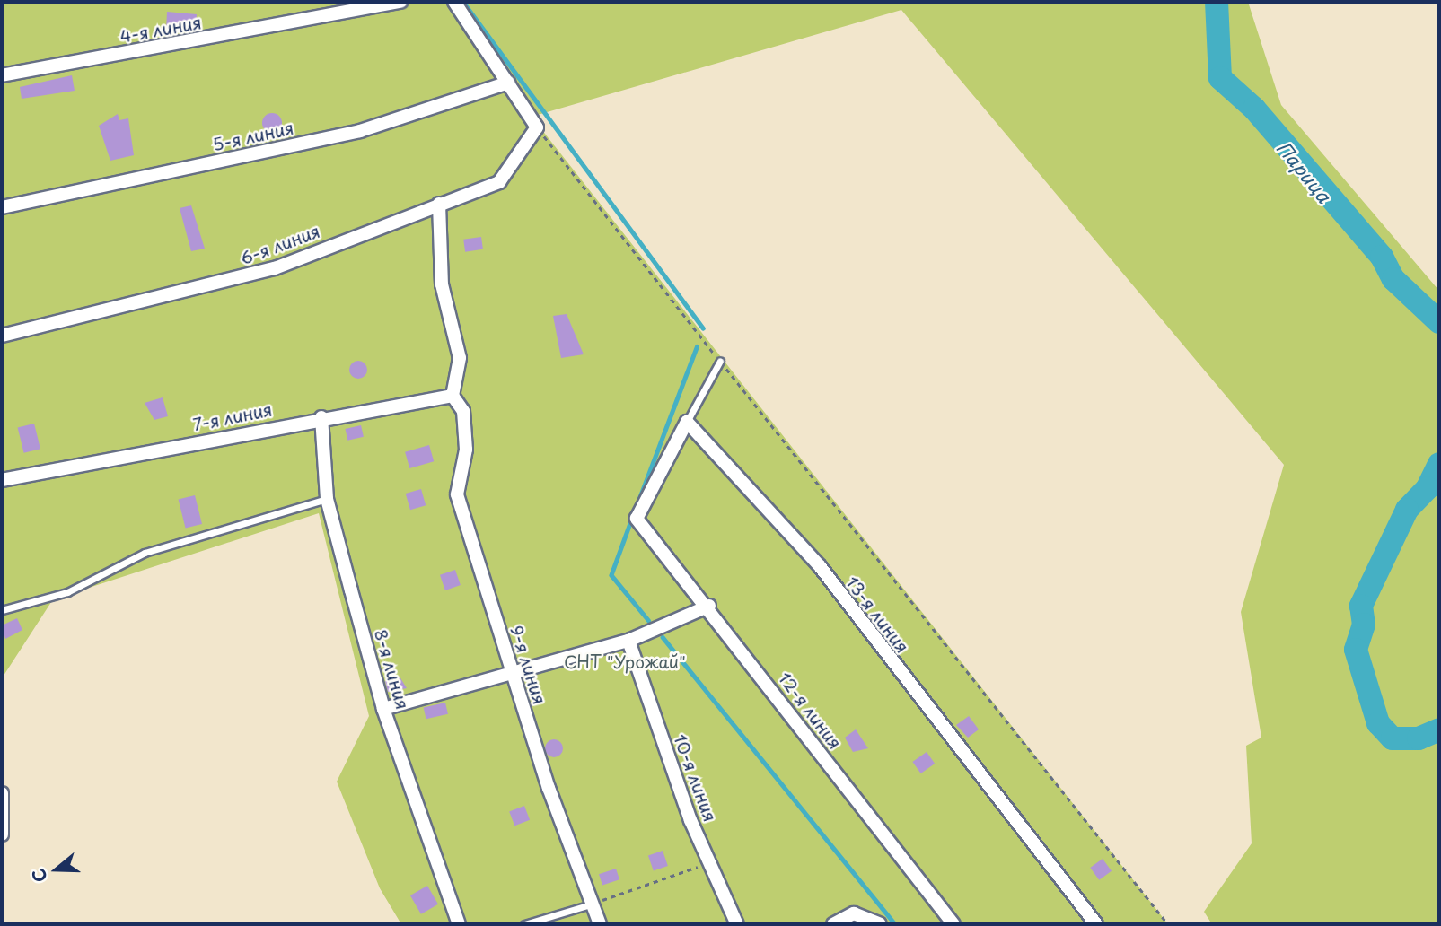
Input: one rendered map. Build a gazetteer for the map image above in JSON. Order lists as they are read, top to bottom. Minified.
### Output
{"streets":{"street":["4-я линия","5-я линия","6-я линия","7-я линия","13-я линия","9-я линия","8-я линия","12-я линия","10-я линия"]},"crossings":[["7-я линия","9-я линия"],["7-я линия","8-я линия"],["13-я линия","12-я линия"]],"water":["Парица"],"parks":["СНТ \"Урожай\""],"north":"left"}
